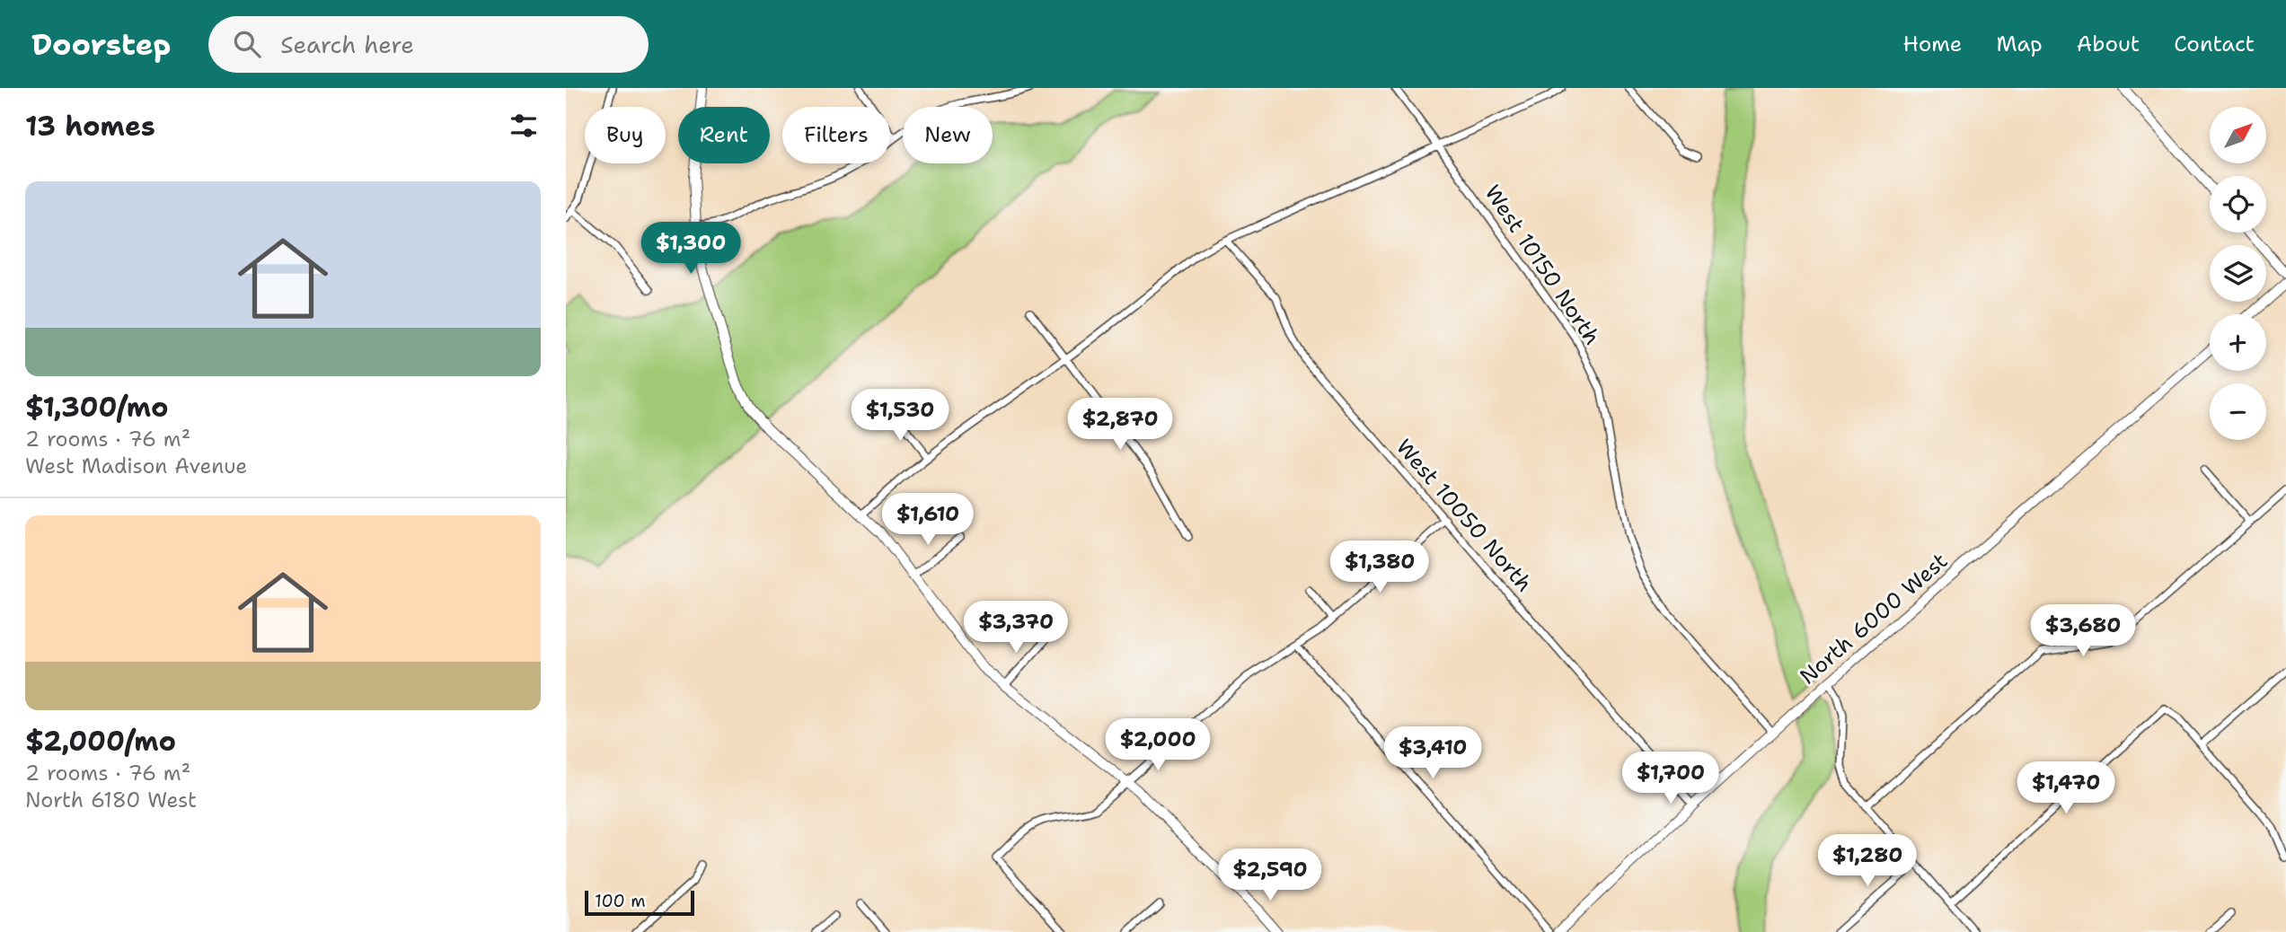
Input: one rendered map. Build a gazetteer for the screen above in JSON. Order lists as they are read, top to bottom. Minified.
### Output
{"streets":{"street":["West 10150 North","West 10050 North","North 6000 West"]},"crossings":[["West 10150 North","North 6000 West"],["West 10050 North","North 6000 West"]],"scale_bar":"100 m","north":"top right","page":{"header":"Doorstep","search":"Search here","nav":["Home","Map","About","Contact"],"heading":"13 homes","map_buttons":["+","−"],"chip":["Buy","Rent","Filters","New"],"list":[{"name":"$1,300/mo","note":"2 rooms · 76 m² · West Madison Avenue"},{"name":"$2,000/mo","note":"2 rooms · 76 m² · North 6180 West"}],"price":["$1,300","$1,530","$2,870","$1,610","$1,380","$3,370","$3,680","$2,000","$3,410","$1,700","$1,470","$1,280","$2,590"],"scale":"100 m"}}
